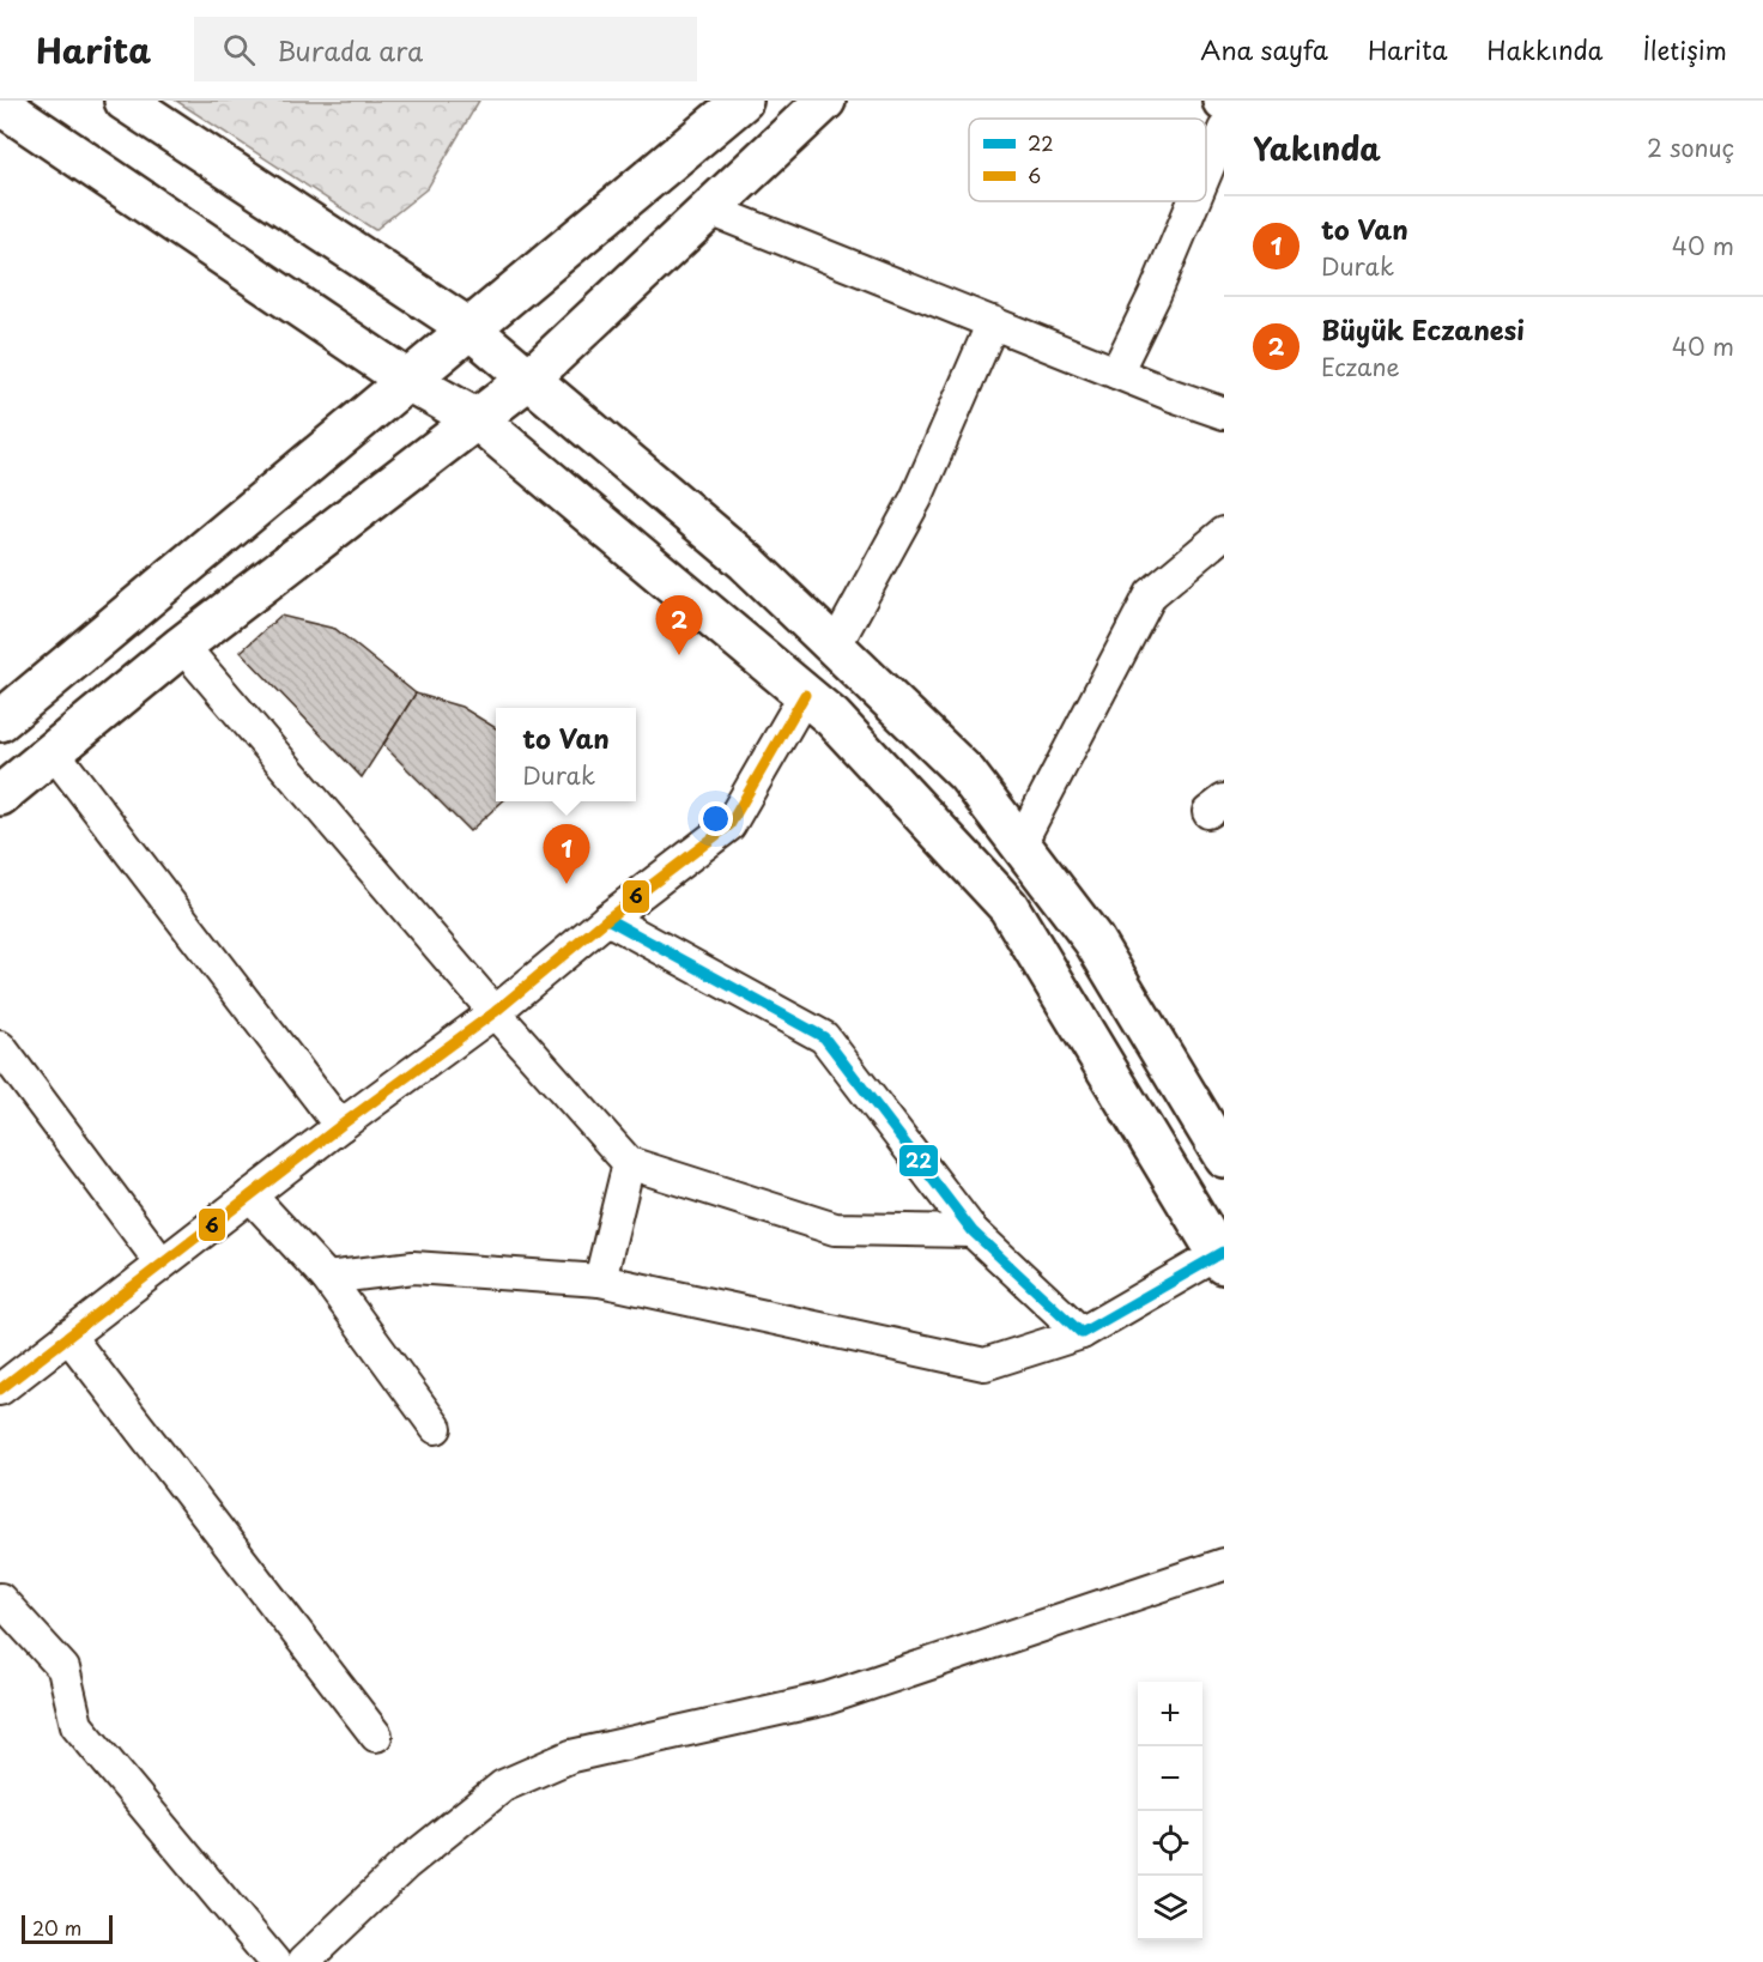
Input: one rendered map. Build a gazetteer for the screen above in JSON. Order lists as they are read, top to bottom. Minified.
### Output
{"lines":["transit line 6","transit line 22"],"legend":["22","6"],"scale_bar":"20 m","page":{"header":"Harita","search":"Burada ara","nav":["Ana sayfa","Harita","Hakkında","İletişim"],"heading":["Yakında","2 sonuç"],"list":[{"mark":"1","name":"to Van","note":"Durak","value":"40 m"},{"mark":"2","name":"Büyük Eczanesi","note":"Eczane","value":"40 m"}],"pins":["2","1"],"popup":["to Van","Durak"],"map_buttons":["+","−"],"scale":"20 m"}}
